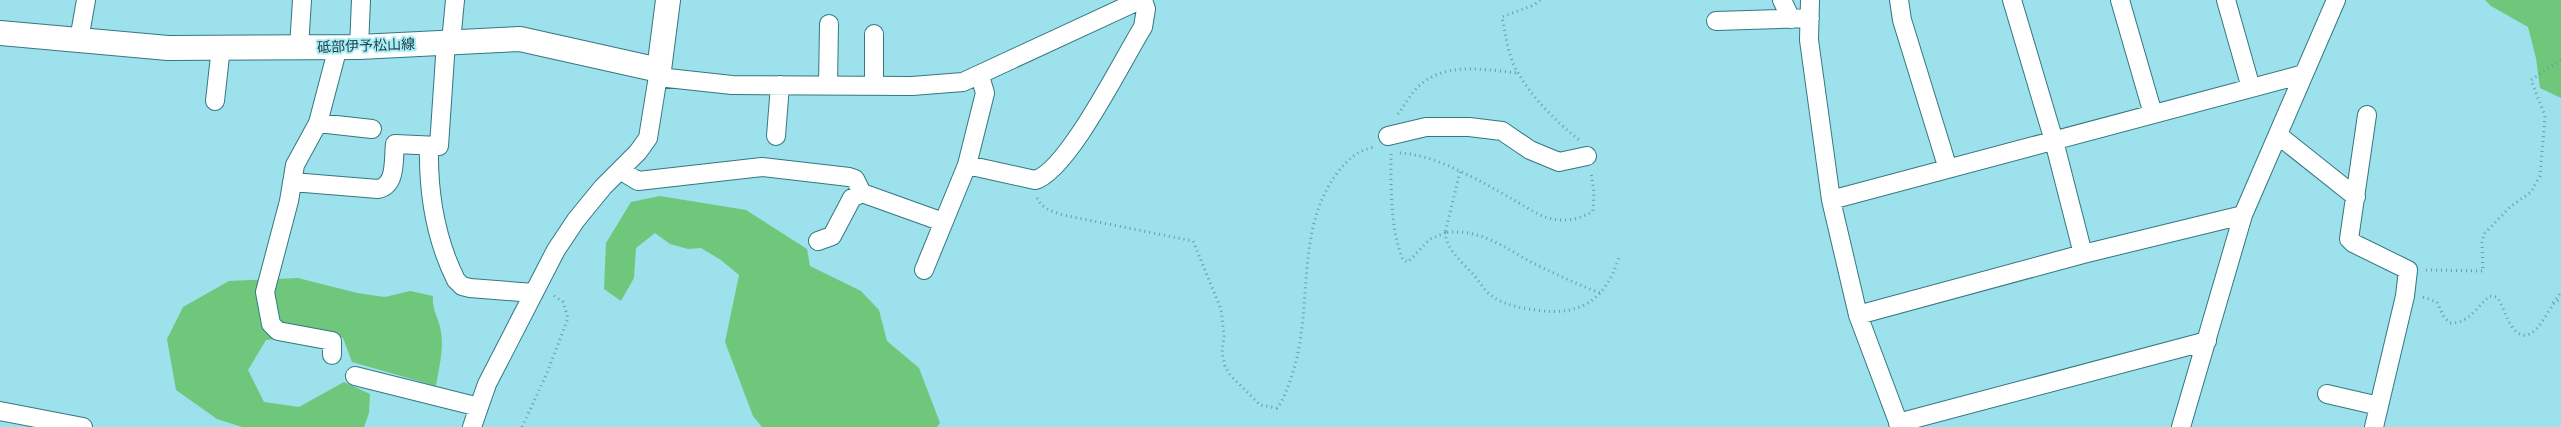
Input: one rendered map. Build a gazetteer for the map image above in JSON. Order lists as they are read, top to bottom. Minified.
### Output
{"streets":{"main road":["砥部伊予松山線"]}}
